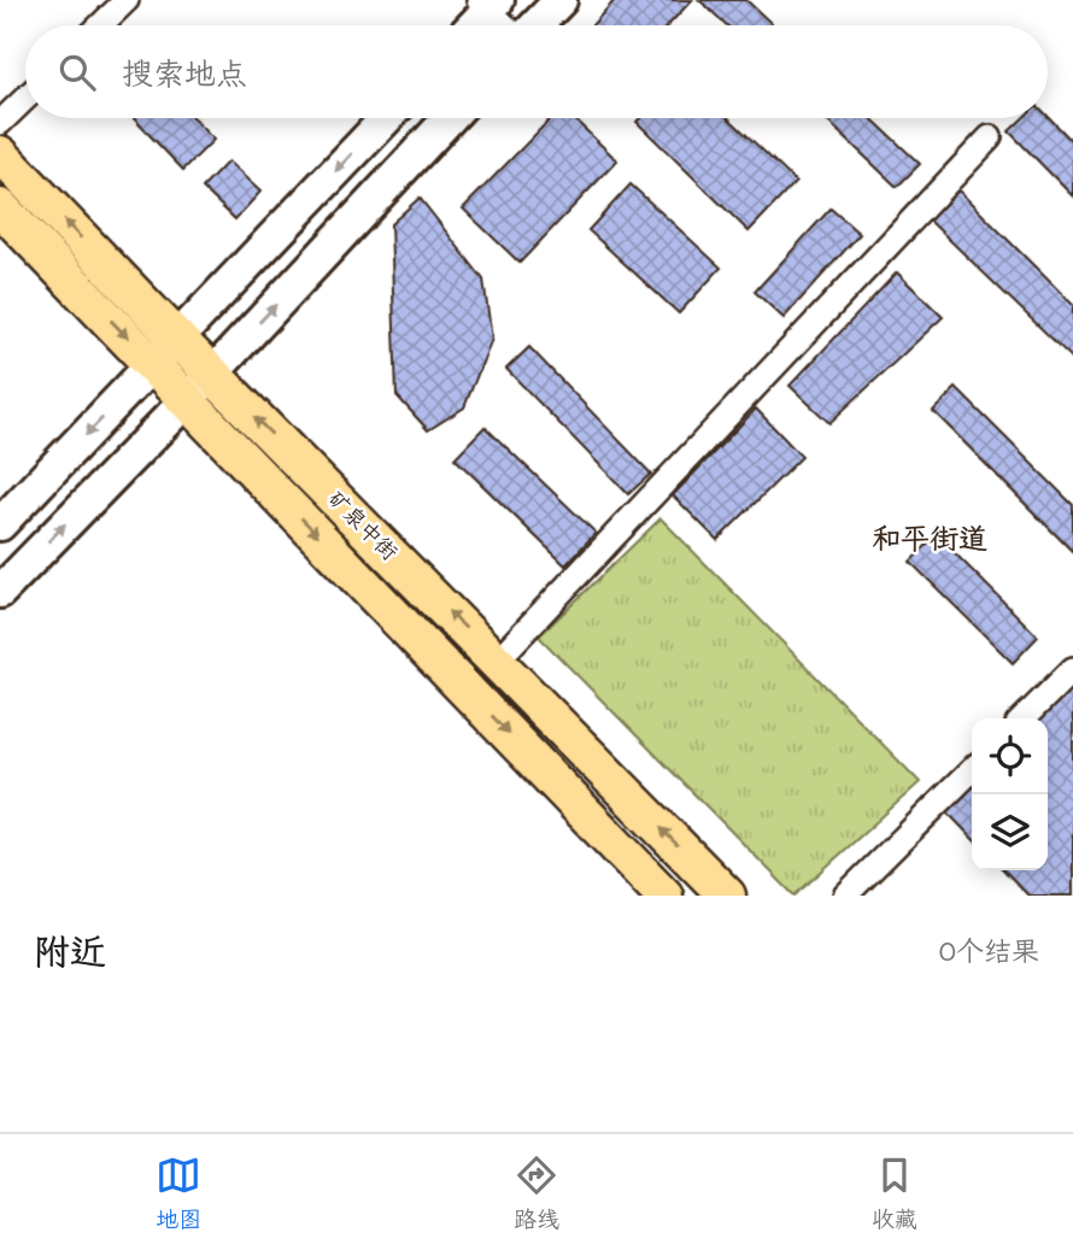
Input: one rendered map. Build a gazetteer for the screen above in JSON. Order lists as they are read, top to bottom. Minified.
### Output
{"streets":{"main road":["矿泉中街"]},"districts":["和平街道"],"page":{"search":"搜索地点","heading":["附近","0个结果"],"nav":["地图","路线","收藏"]}}
